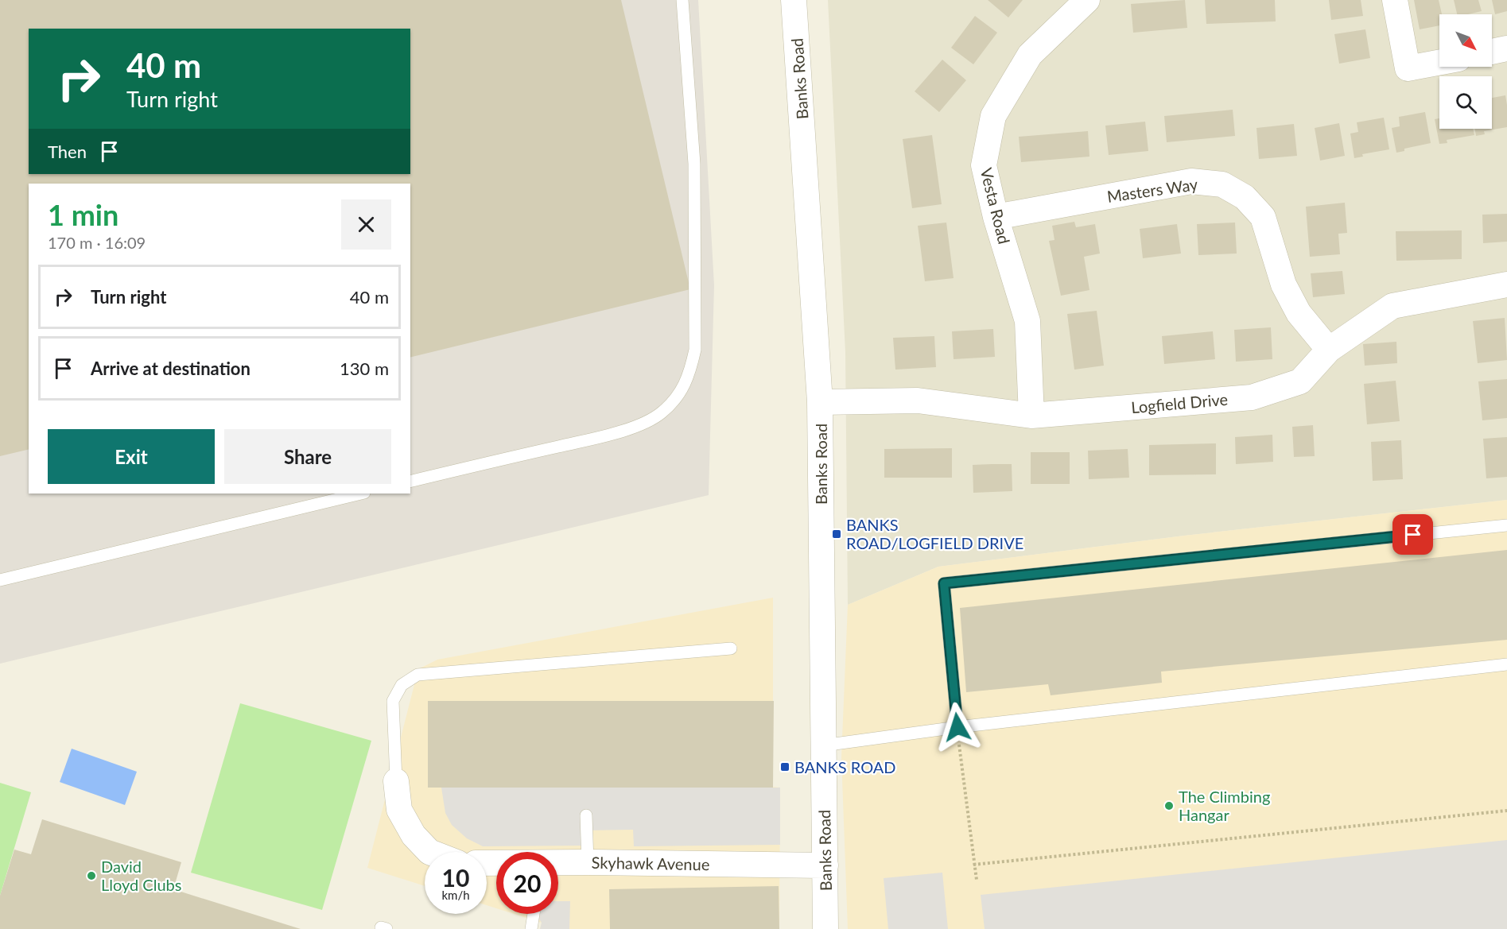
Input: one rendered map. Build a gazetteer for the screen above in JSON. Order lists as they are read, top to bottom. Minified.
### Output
{"streets":{"street":["Banks Road","Masters Way","Vesta Road","Logfield Drive","Skyhawk Avenue"]},"crossings":[["Banks Road","Logfield Drive"],["Banks Road","Skyhawk Avenue"],["Masters Way","Vesta Road"],["Masters Way","Logfield Drive"],["Vesta Road","Logfield Drive"]],"places":{"transit":["BANKS ROAD/LOGFIELD DRIVE","BANKS ROAD"],"other":["The Climbing Hangar","David Lloyd Clubs"]},"north":"bottom right","page":{"turn":["40 m","Turn right"],"then":"Then","heading":["1 min","170 m · 16:09"],"list":[{"name":"Turn right","value":"40 m"},{"name":"Arrive at destination","value":"130 m"}],"buttons":["Exit","Share"],"speed":"10 km/h","limit":"20"}}
